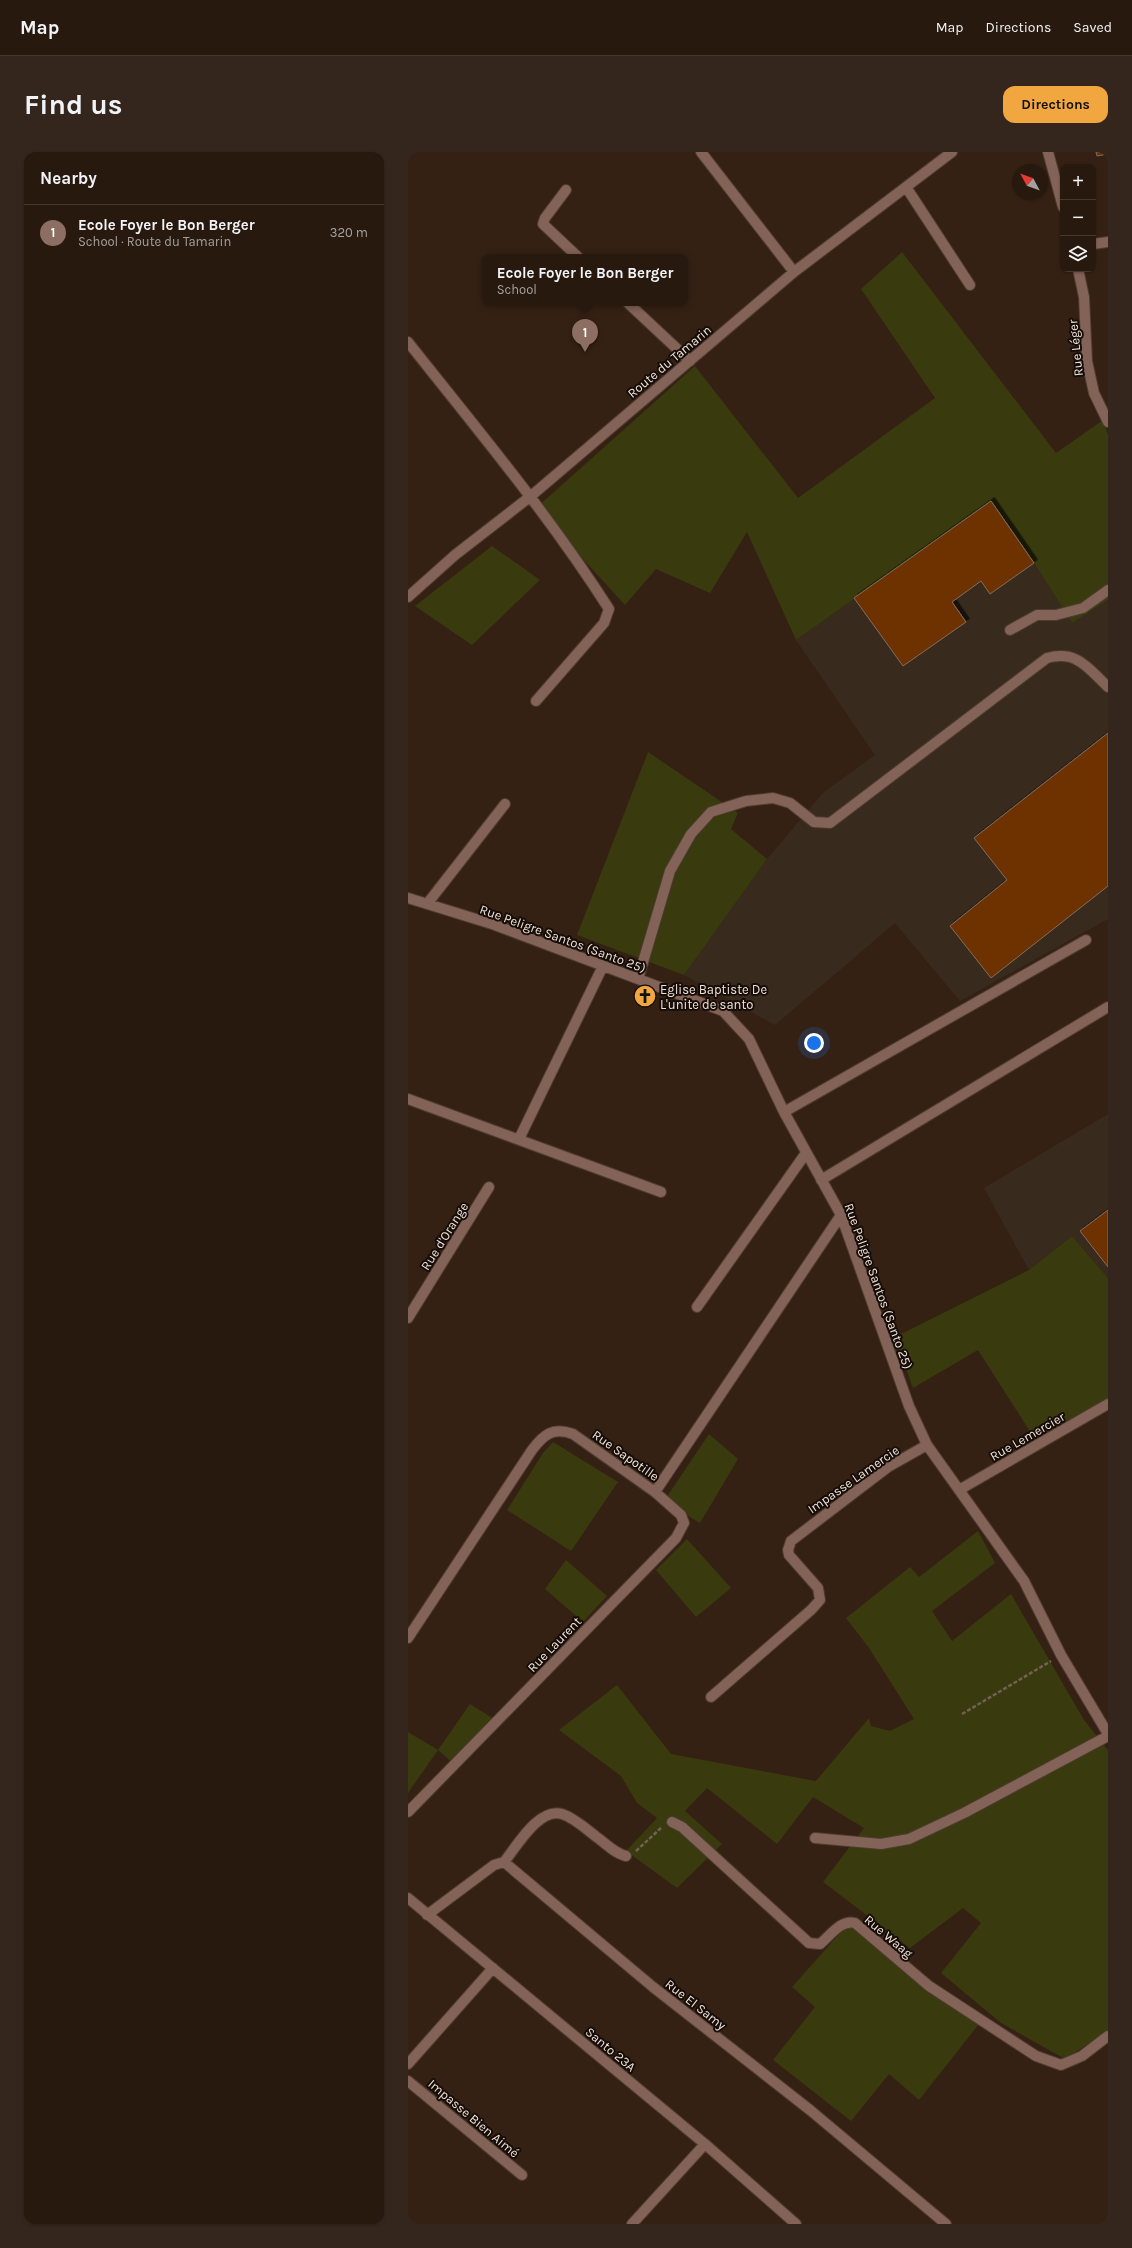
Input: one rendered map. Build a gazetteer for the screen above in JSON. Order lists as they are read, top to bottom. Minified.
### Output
{"streets":{"street":["Rue Léger","Route du Tamarin","Rue Peligre Santos (Santo 25)","Rue d'Orange","Rue Lemercier","Rue Sapotille","Impasse Lamercie","Rue Laurent","Rue Waag","Rue El Samy","Santo 23A","Impasse Bien Aimé"]},"crossings":[["Rue Peligre Santos (Santo 25)","Rue Lemercier"],["Rue Peligre Santos (Santo 25)","Rue Sapotille"],["Rue Peligre Santos (Santo 25)","Impasse Lamercie"],["Rue Sapotille","Rue Laurent"]],"places":{"church":["Eglise Baptiste De L'unite de santo"]},"north":"top left","page":{"header":"Map","nav":["Map","Directions","Saved"],"buttons":"Directions","title":"Find us","heading":"Nearby","map_buttons":["+","−"],"list":[{"mark":"1","name":"Ecole Foyer le Bon Berger","note":"School · Route du Tamarin","value":"320 m"}],"popup":["Ecole Foyer le Bon Berger","School"],"pins":"1"}}
